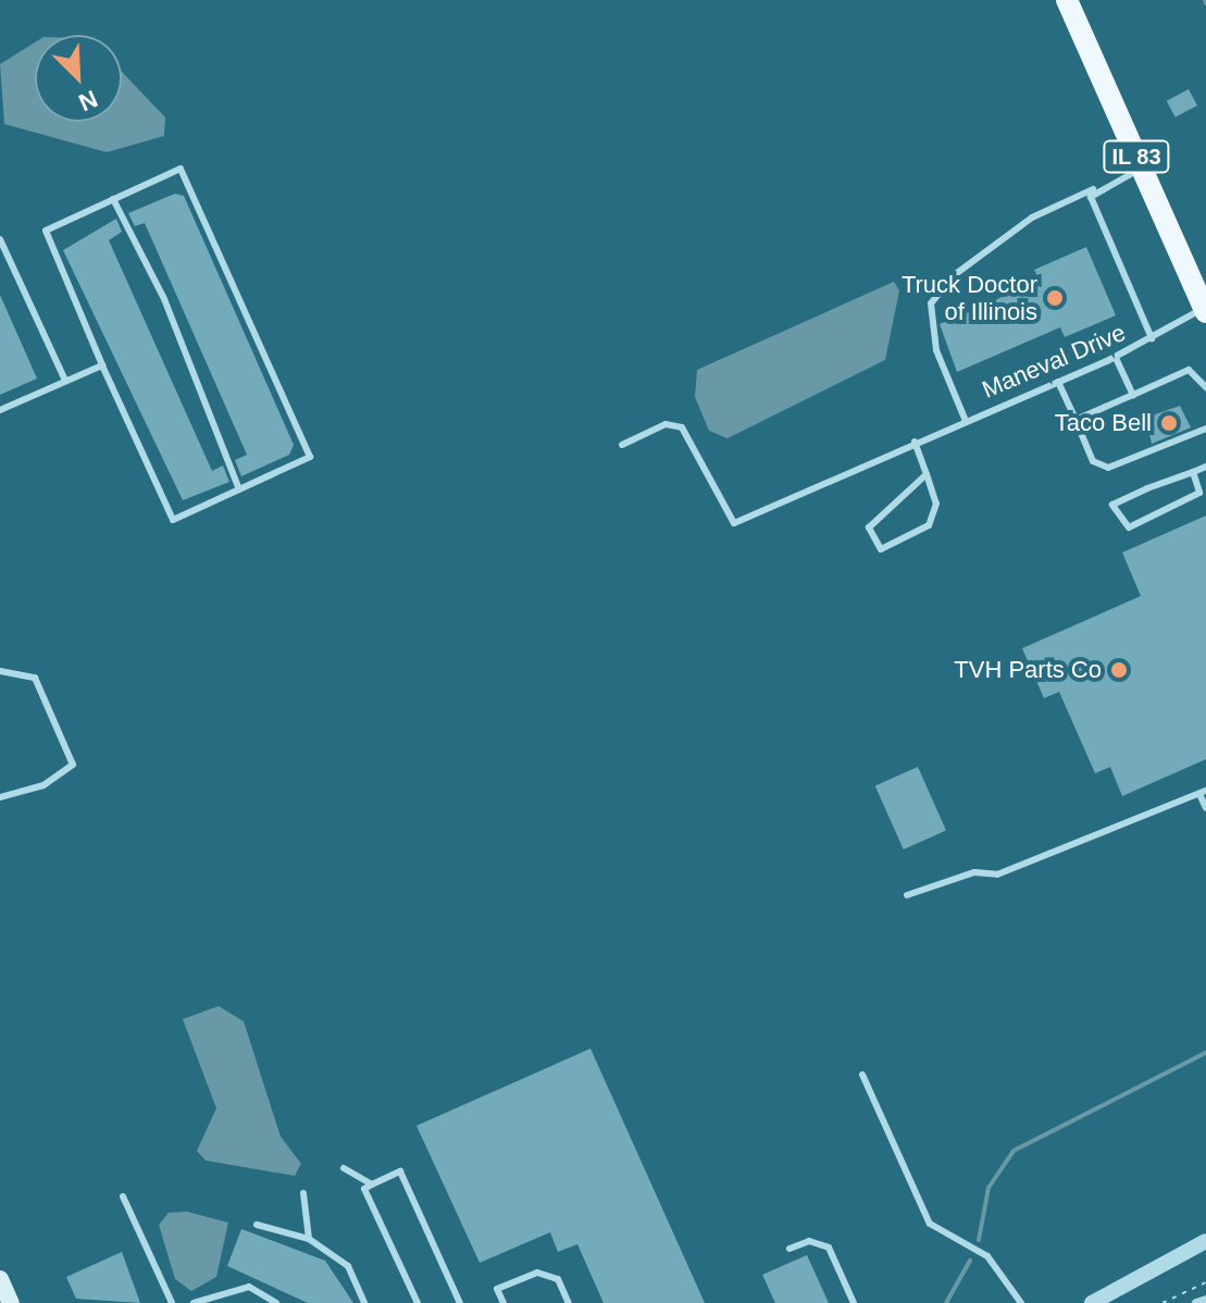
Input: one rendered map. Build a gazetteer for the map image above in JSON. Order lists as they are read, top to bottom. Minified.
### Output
{"streets":{"main road":["IL 83"],"lane":["Maneval Drive"]},"crossings":[["IL 83","Maneval Drive"]],"places":["Truck Doctor of Illinois","Taco Bell","TVH Parts Co"],"north":"bottom right"}
